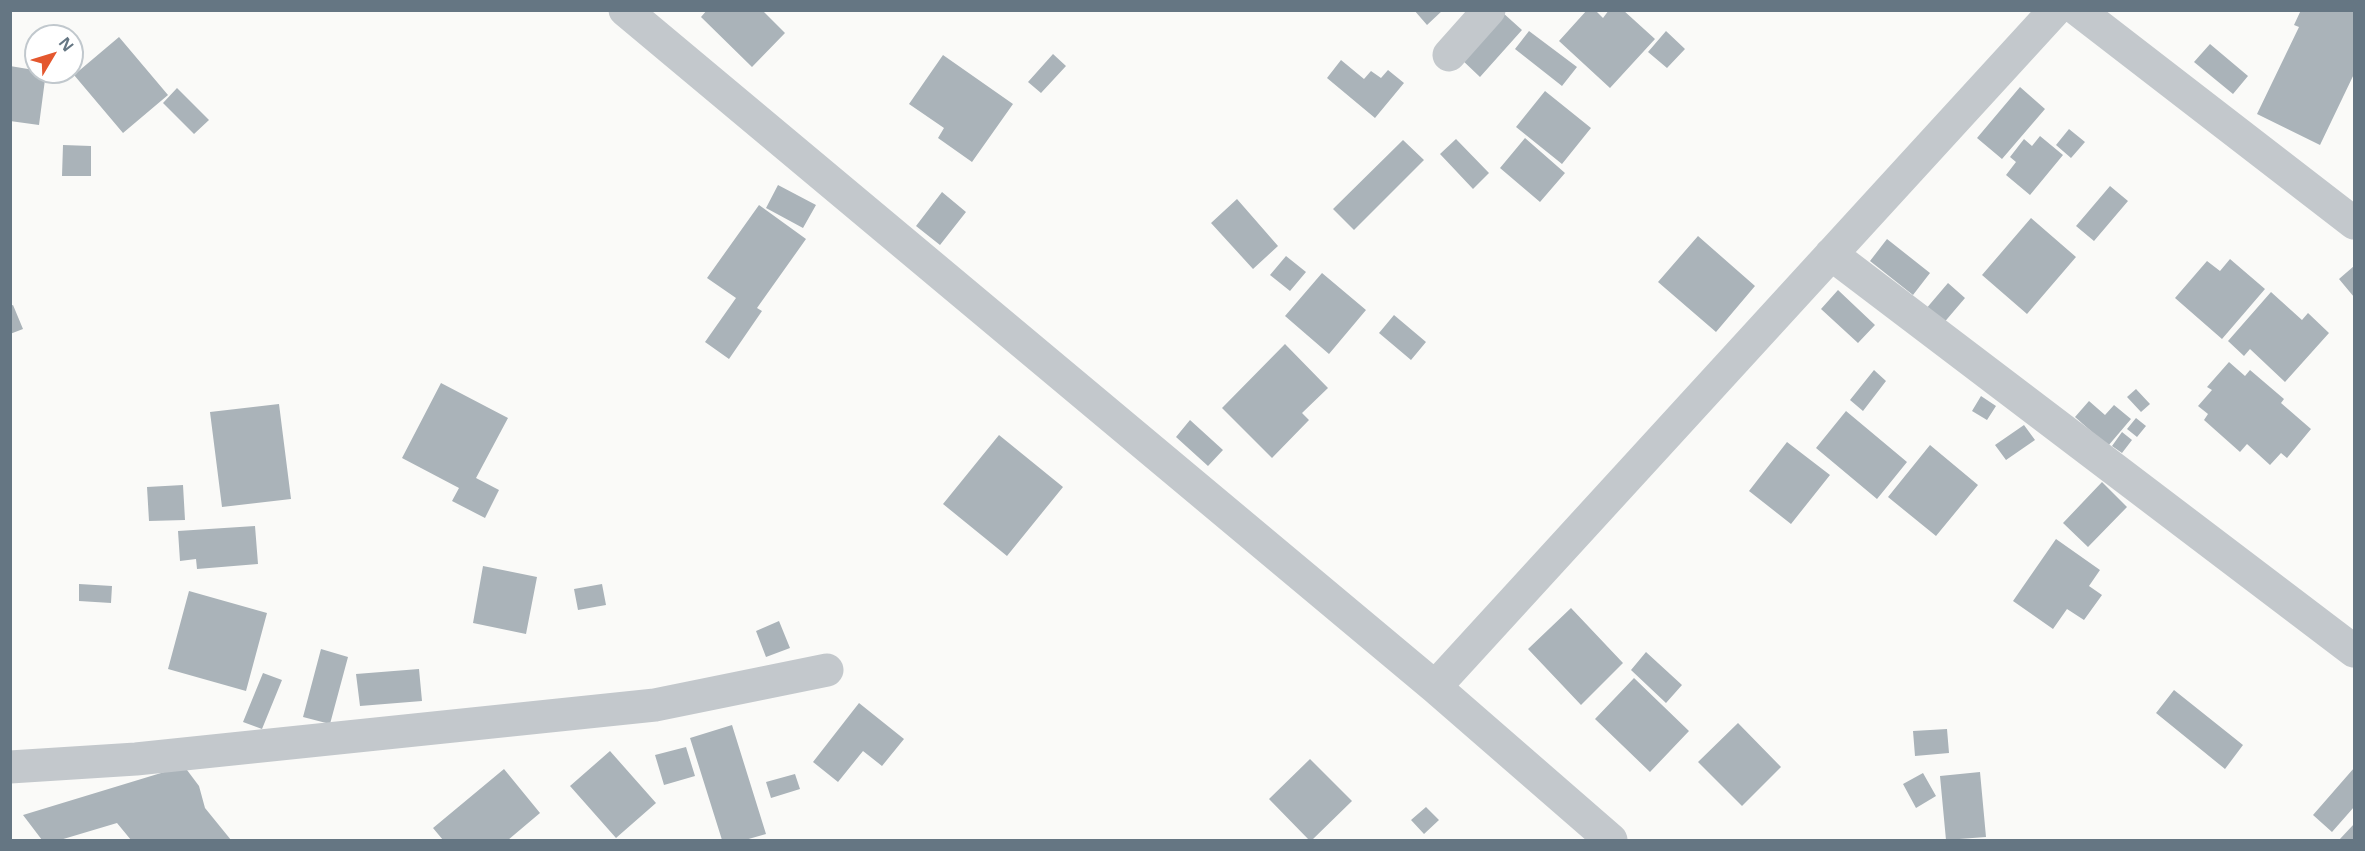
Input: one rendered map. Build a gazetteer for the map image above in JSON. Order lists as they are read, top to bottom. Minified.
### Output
{"north":"top right"}
